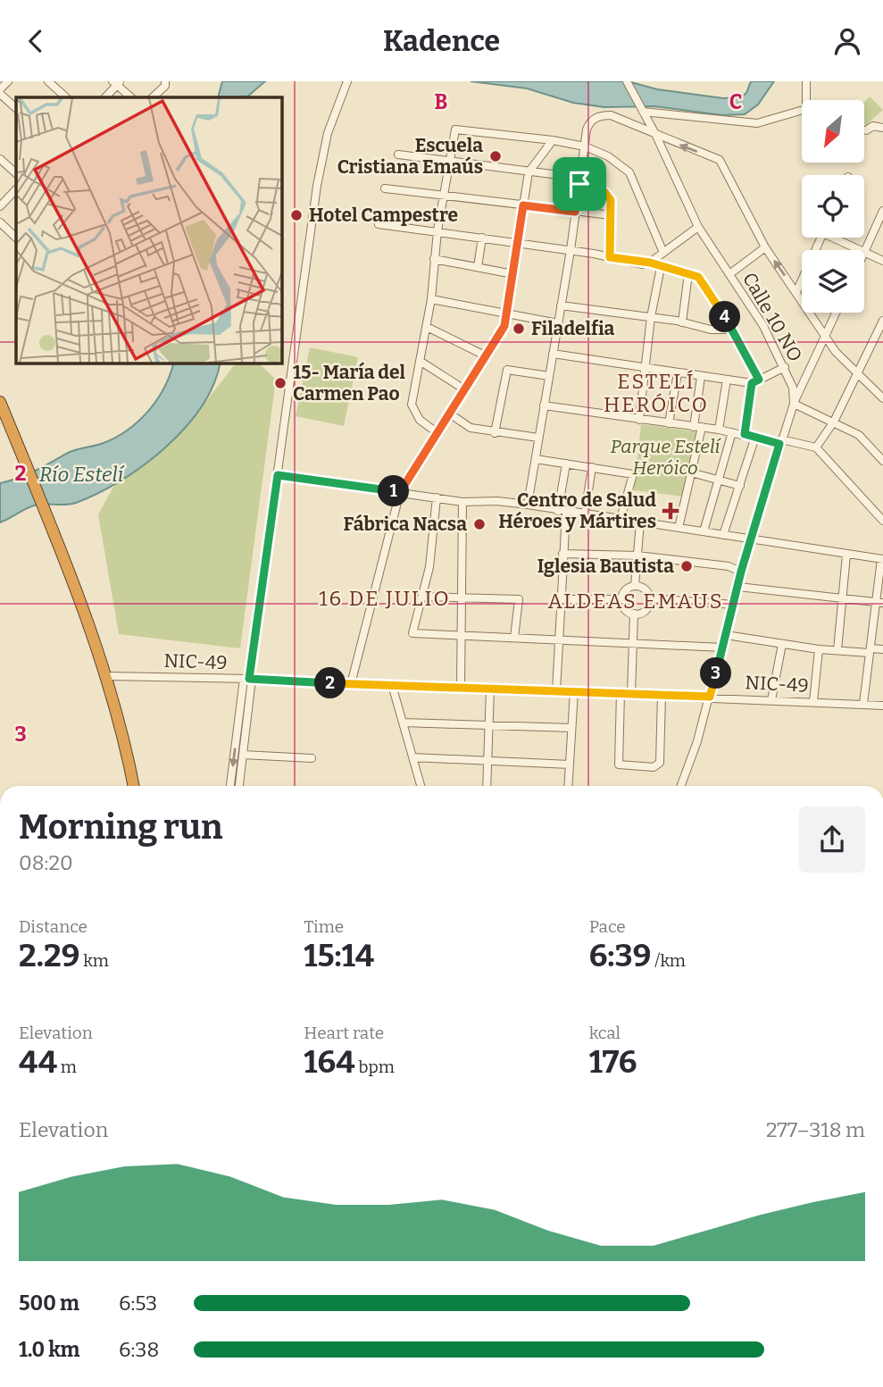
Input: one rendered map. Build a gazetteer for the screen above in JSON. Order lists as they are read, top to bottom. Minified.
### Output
{"streets":{"street":["Calle 10 NO","NIC-49"]},"districts":["ESTELÍ HERÓICO","16 DE JULIO","ALDEAS EMAUS"],"water":["Río Estelí"],"parks":["Parque Estelí Heróico"],"places":{"other":["Escuela Cristiana Emaús","Hotel Campestre","Filadelfia","15- María del Carmen Pao","Fábrica Nacsa","Iglesia Bautista"],"health":["Centro de Salud Héroes y Mártires"]},"north":"bottom left","page":{"header":"Kadence","pins":["4","1","3","2"],"heading":["Morning run","08:20"],"stats":[["Distance","2.29 km"],["Time","15:14"],["Pace","6:39 /km"],["Elevation","44 m"],["Heart rate","164 bpm"],["kcal","176"]],"chart":["Elevation","277–318 m"],"list":[{"name":"500 m","note":"6:53"},{"name":"1.0 km","note":"6:38"}]},"grid":{"columns":["B","C"],"rows":["2","3"]}}
